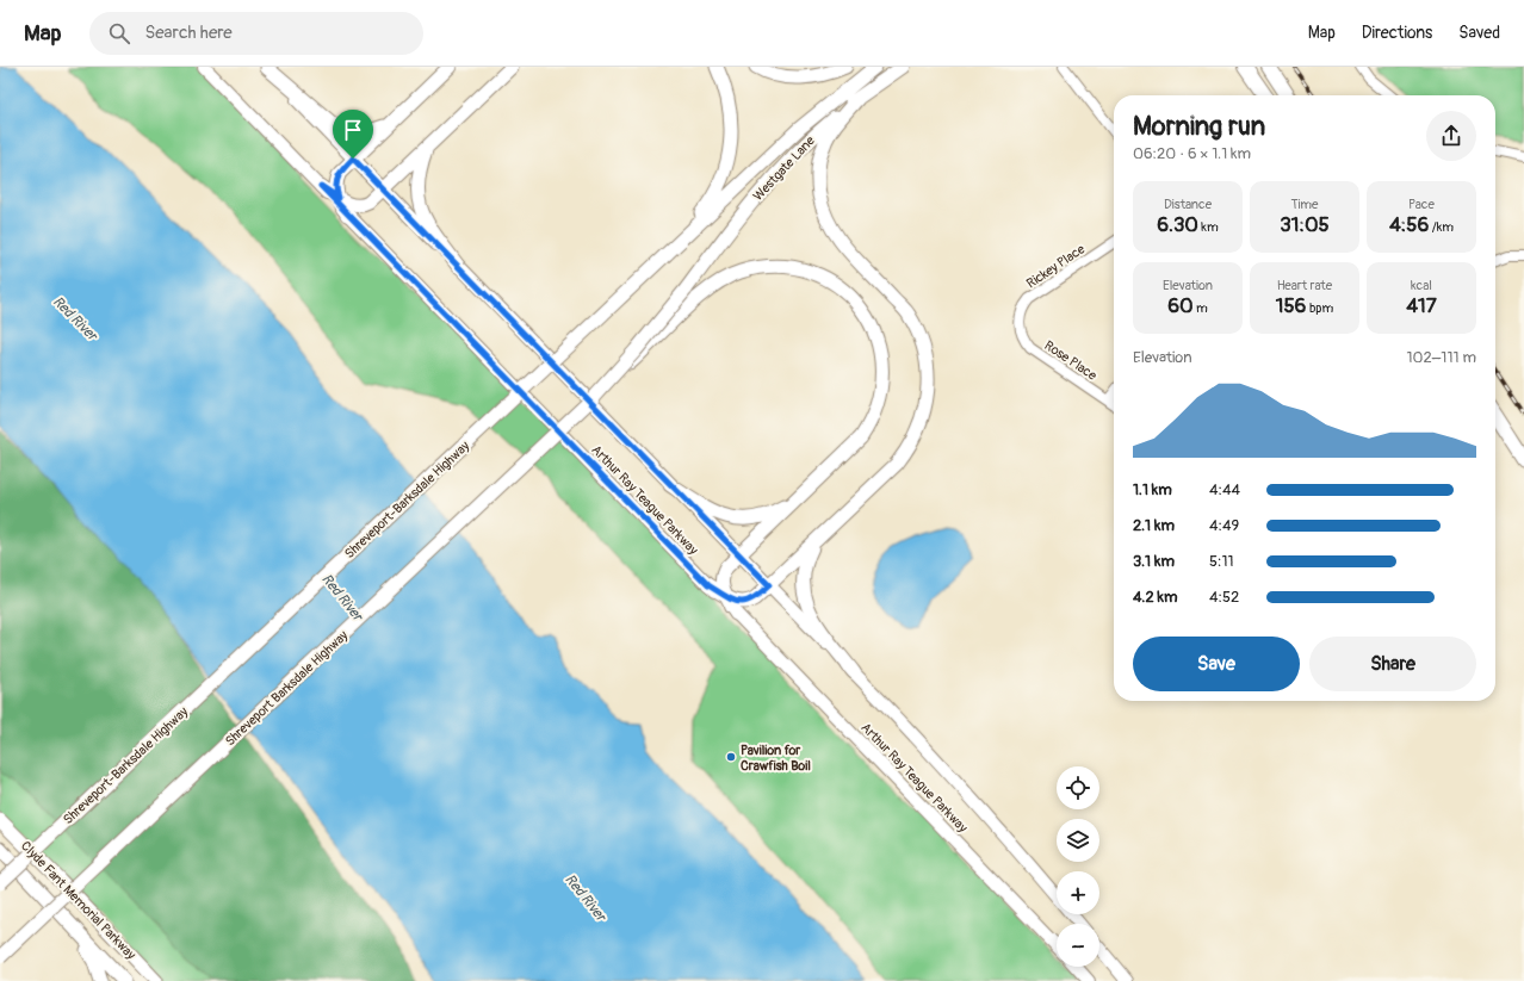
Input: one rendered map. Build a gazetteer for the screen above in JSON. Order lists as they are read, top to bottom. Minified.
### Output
{"streets":{"main road":["Westgate Lane","Shreveport-Barksdale Highway","Shreveport Barksdale Highway","Clyde Fant Memorial Parkway"],"street":["Rickey Place","Rose Place","Arthur Ray Teague Parkway"]},"crossings":[["Westgate Lane","Shreveport-Barksdale Highway"],["Westgate Lane","Shreveport Barksdale Highway"],["Rickey Place","Rose Place"]],"water":["Red River"],"places":["Pavilion for Crawfish Boil"],"page":{"header":"Map","search":"Search here","nav":["Map","Directions","Saved"],"heading":["Morning run","06:20 · 6 × 1.1 km"],"stats":[["Distance","6.30 km"],["Time","31:05"],["Pace","4:56 /km"],["Elevation","60 m"],["Heart rate","156 bpm"],["kcal","417"]],"chart":["Elevation","102–111 m"],"list":[{"name":"1.1 km","note":"4:44"},{"name":"2.1 km","note":"4:49"},{"name":"3.1 km","note":"5:11"},{"name":"4.2 km","note":"4:52"}],"buttons":["Save","Share"],"map_buttons":["+","−"]}}
